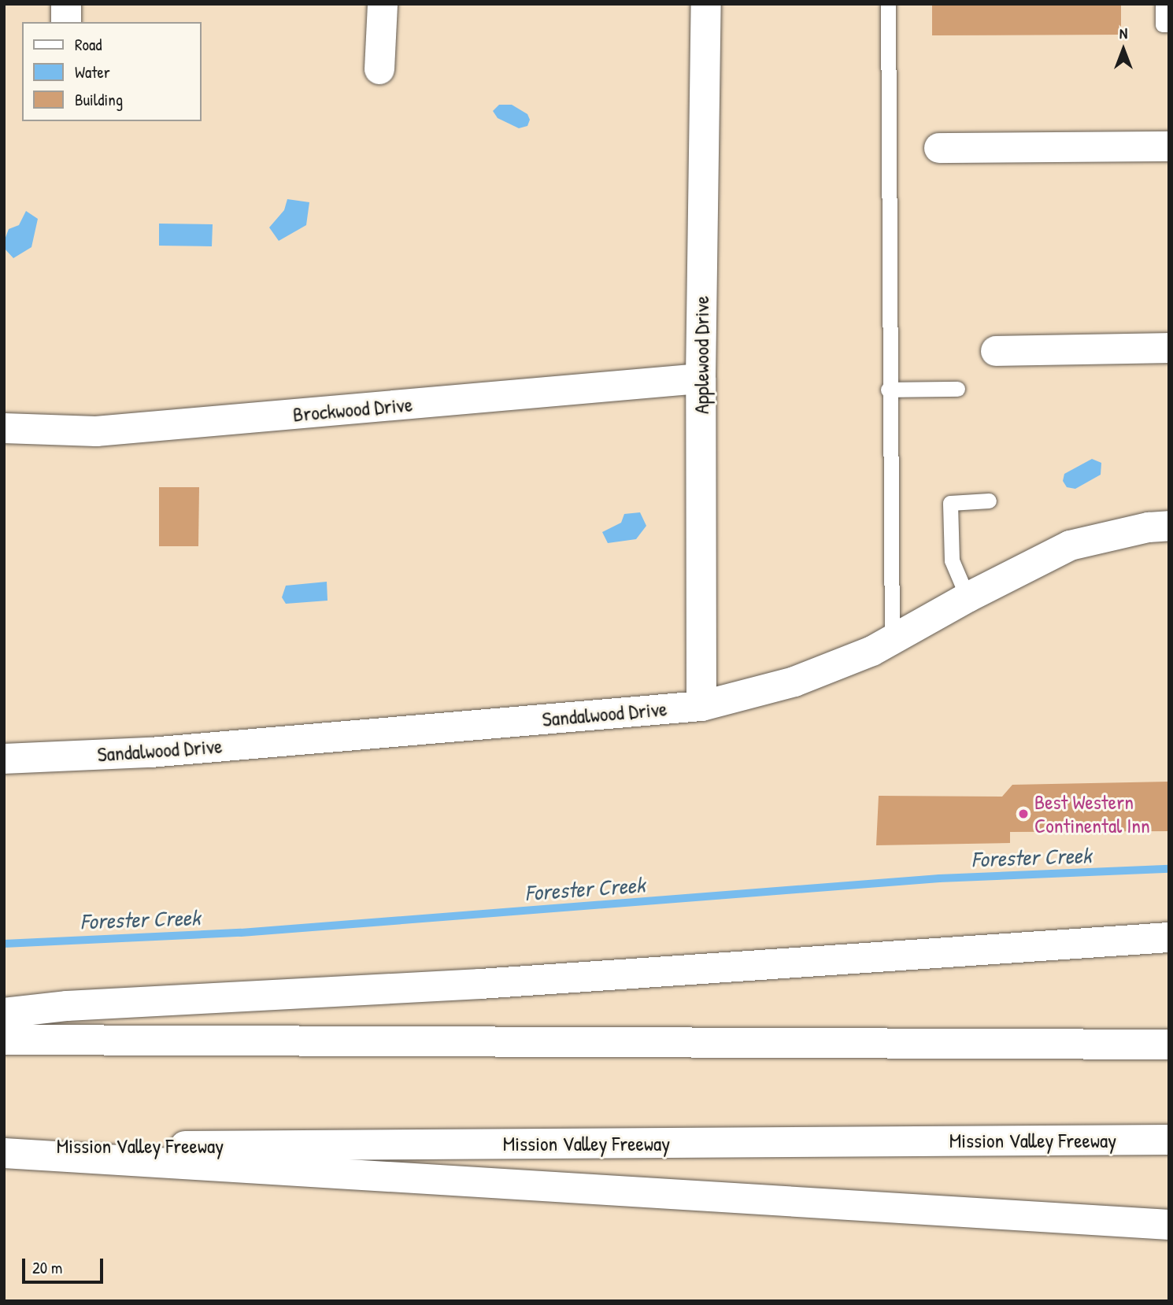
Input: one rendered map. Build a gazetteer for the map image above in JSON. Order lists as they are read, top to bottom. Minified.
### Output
{"streets":{"main road":["Applewood Drive","Brockwood Drive","Sandalwood Drive","Mission Valley Freeway"]},"crossings":[["Applewood Drive","Brockwood Drive"],["Applewood Drive","Sandalwood Drive"]],"water":["Forester Creek"],"places":["Best Western Continental Inn"],"legend":["Road","Water","Building"],"scale_bar":"20 m","north":"top"}
